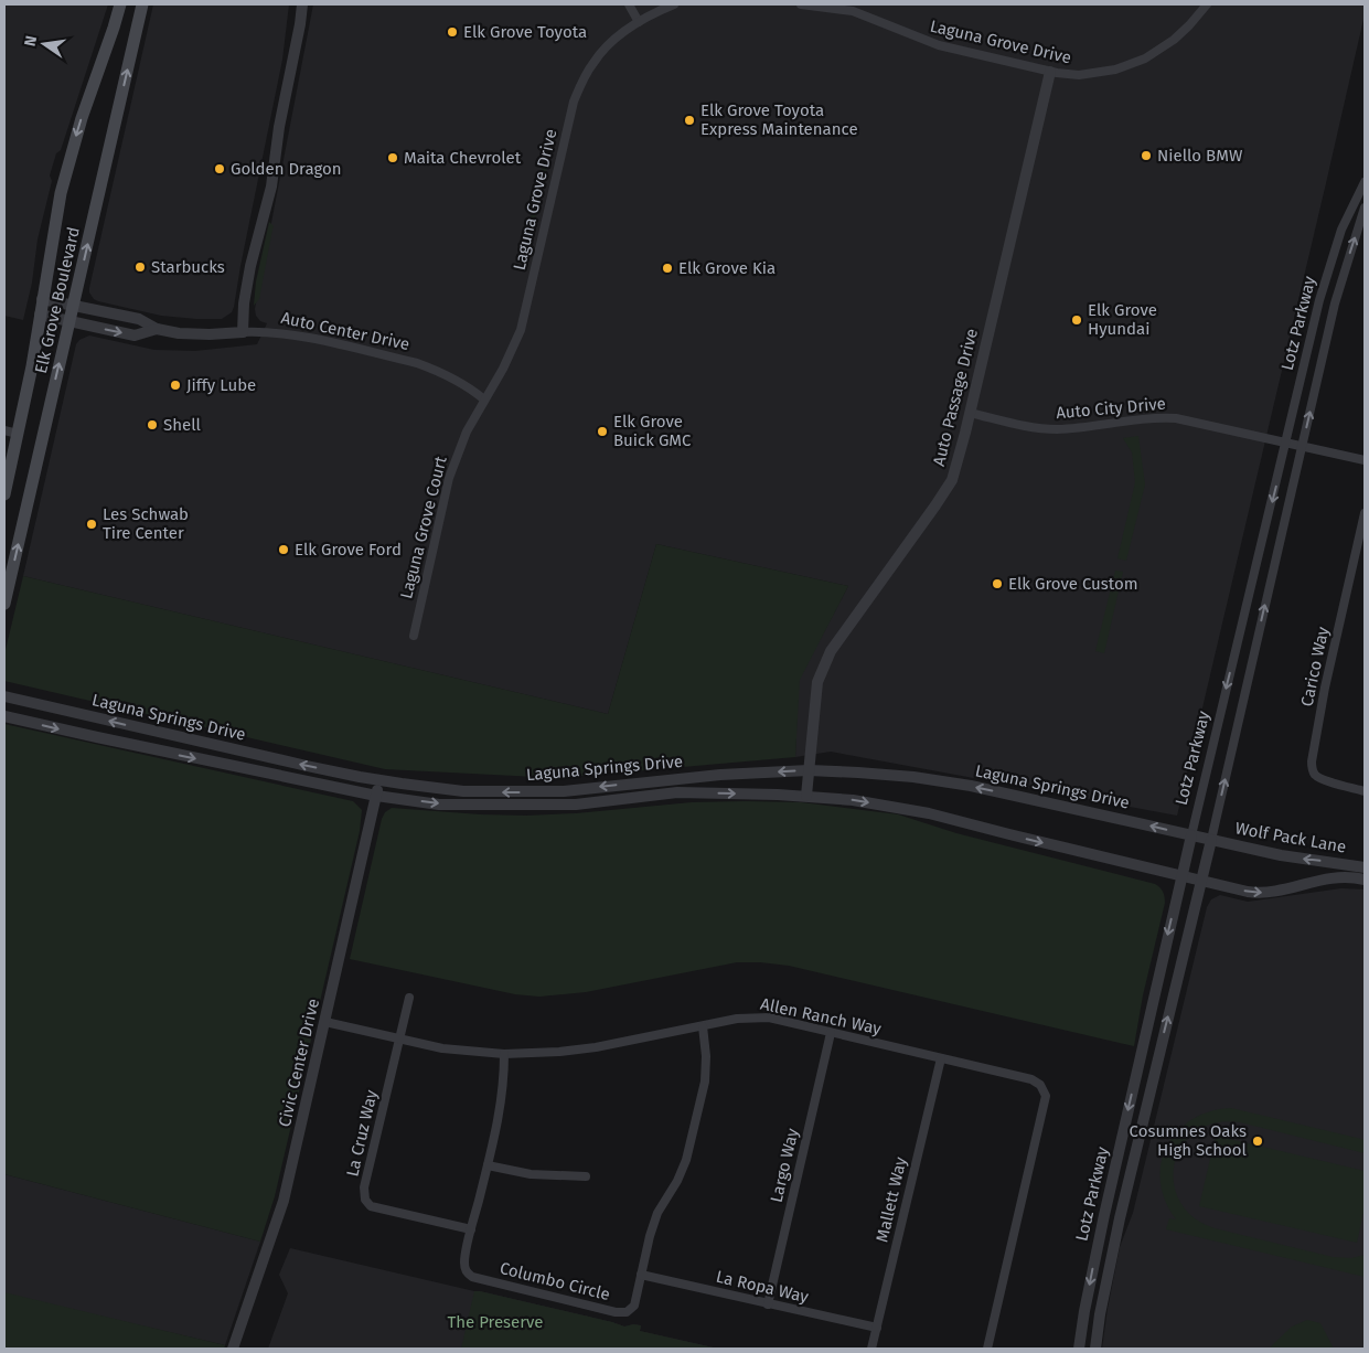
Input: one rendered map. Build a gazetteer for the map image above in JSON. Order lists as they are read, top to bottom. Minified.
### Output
{"streets":{"main road":["Elk Grove Boulevard"],"street":["Laguna Grove Drive","Lotz Parkway","Auto Center Drive","Auto Passage Drive","Auto City Drive","Laguna Grove Court","Carico Way","Laguna Springs Drive","Wolf Pack Lane","Allen Ranch Way","Civic Center Drive","La Cruz Way","Largo Way","Mallett Way","Columbo Circle","La Ropa Way"]},"crossings":[["Laguna Grove Drive","Auto Center Drive"],["Laguna Grove Drive","Auto Passage Drive"],["Laguna Grove Drive","Laguna Grove Court"],["Elk Grove Boulevard","Auto Center Drive"],["Lotz Parkway","Auto City Drive"],["Lotz Parkway","Laguna Springs Drive"],["Lotz Parkway","Wolf Pack Lane"],["Auto Center Drive","Laguna Grove Court"],["Auto Passage Drive","Auto City Drive"],["Auto Passage Drive","Laguna Springs Drive"],["Laguna Springs Drive","Wolf Pack Lane"],["Laguna Springs Drive","Civic Center Drive"],["Allen Ranch Way","Civic Center Drive"],["Allen Ranch Way","La Cruz Way"],["Allen Ranch Way","Largo Way"],["Allen Ranch Way","Mallett Way"],["Allen Ranch Way","Columbo Circle"],["La Cruz Way","Columbo Circle"],["Largo Way","La Ropa Way"],["Mallett Way","La Ropa Way"],["Columbo Circle","La Ropa Way"]],"parks":["The Preserve"],"places":["Elk Grove Toyota","Elk Grove Toyota Express Maintenance","Niello BMW","Maita Chevrolet","Golden Dragon","Starbucks","Elk Grove Kia","Elk Grove Hyundai","Jiffy Lube","Shell","Elk Grove Buick GMC","Les Schwab Tire Center","Elk Grove Ford","Elk Grove Custom","Cosumnes Oaks High School"],"north":"left"}
